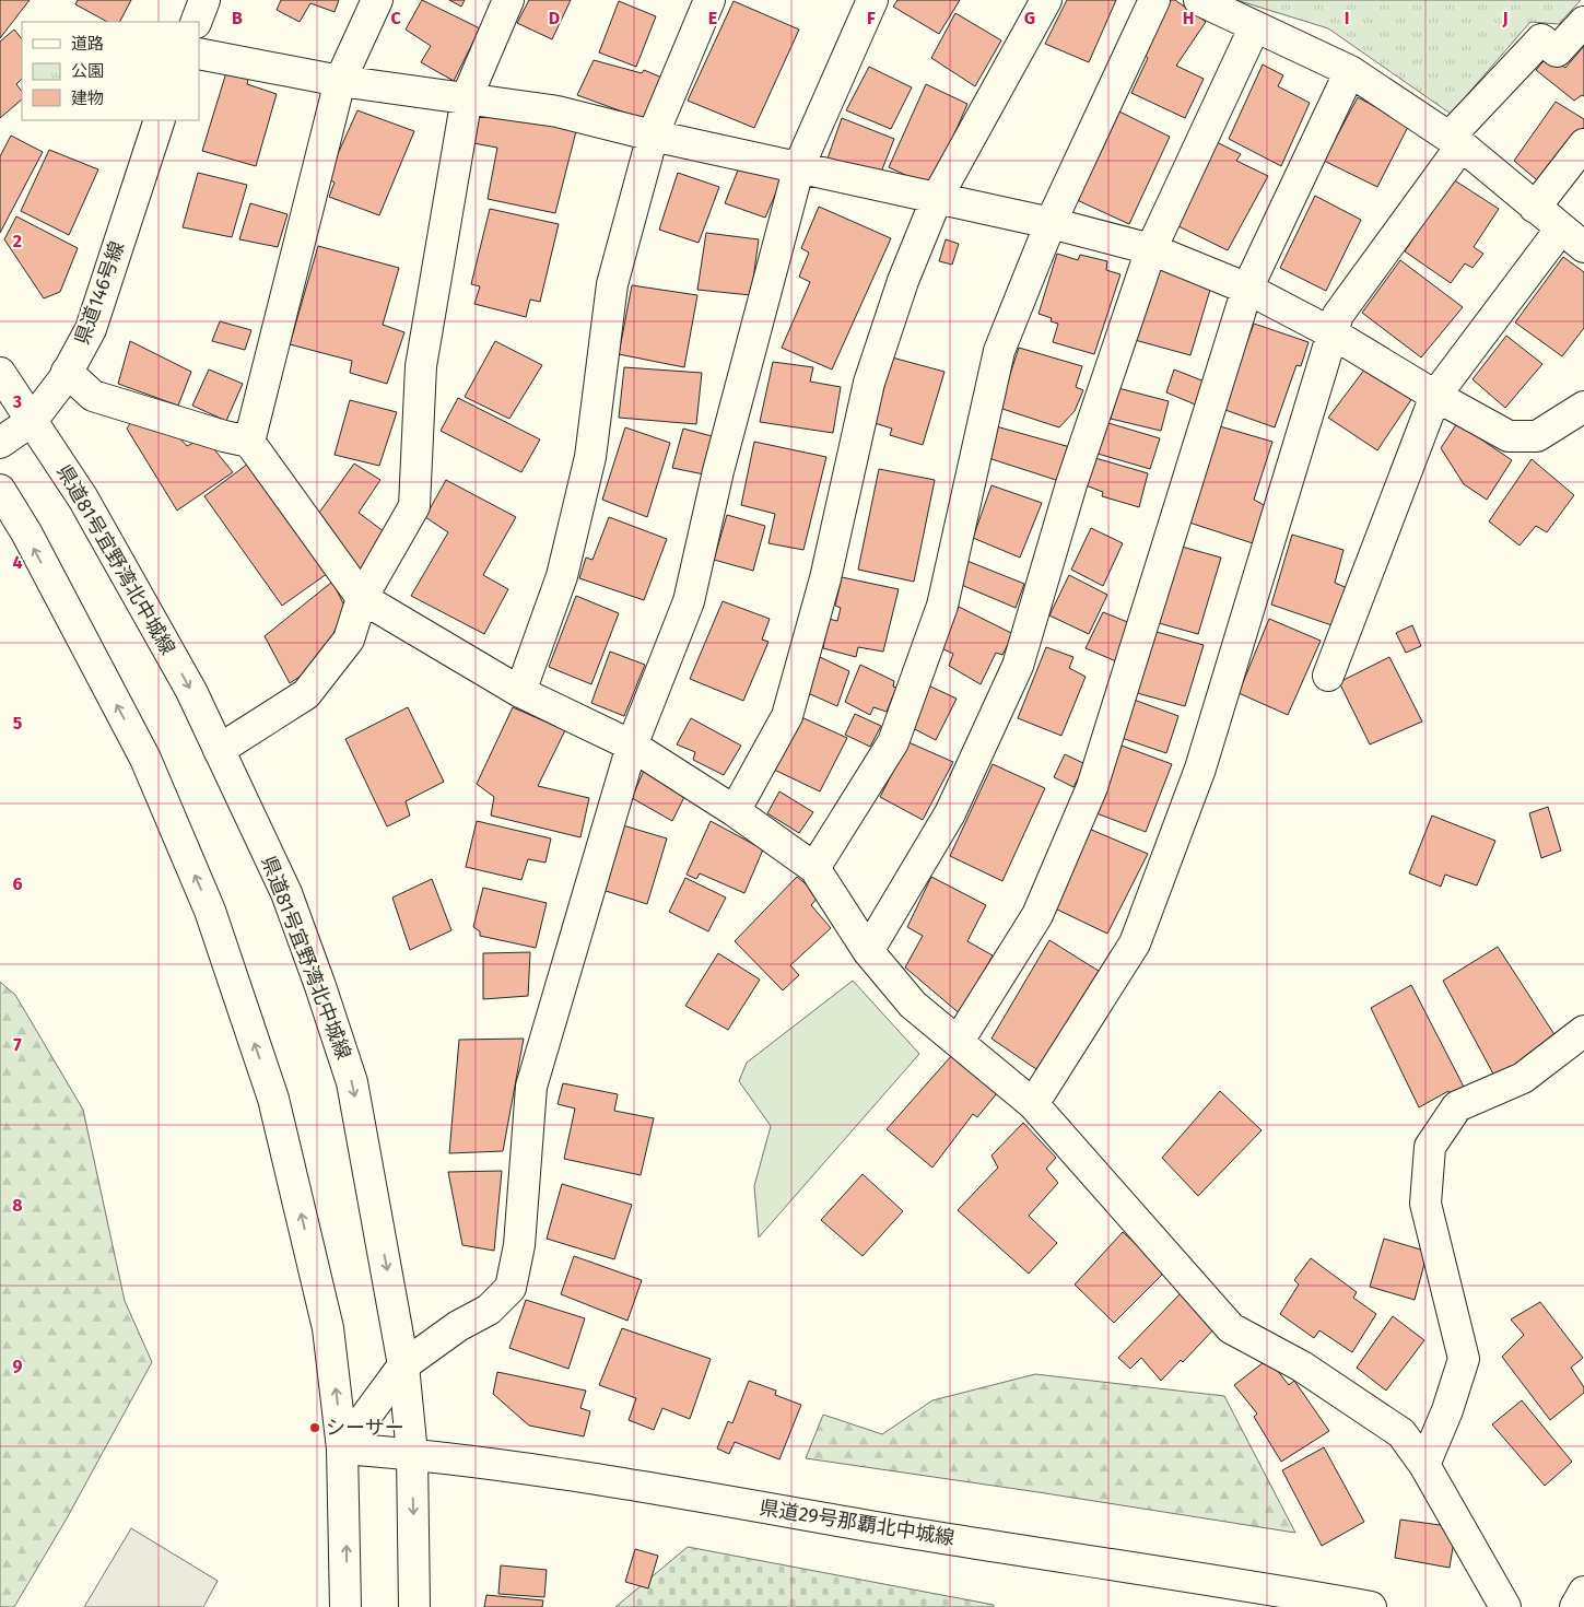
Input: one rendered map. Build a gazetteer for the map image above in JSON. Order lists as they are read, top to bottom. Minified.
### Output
{"streets":{"street":["県道146号線","県道81号宜野湾北中城線","県道29号那覇北中城線"]},"crossings":[["県道146号線","県道81号宜野湾北中城線"],["県道81号宜野湾北中城線","県道29号那覇北中城線"]],"places":["シーサー"],"legend":["道路","公園","建物"],"grid":{"columns":["B","C","D","E","F","G","H","I","J"],"rows":["2","3","4","5","6","7","8","9"]}}
